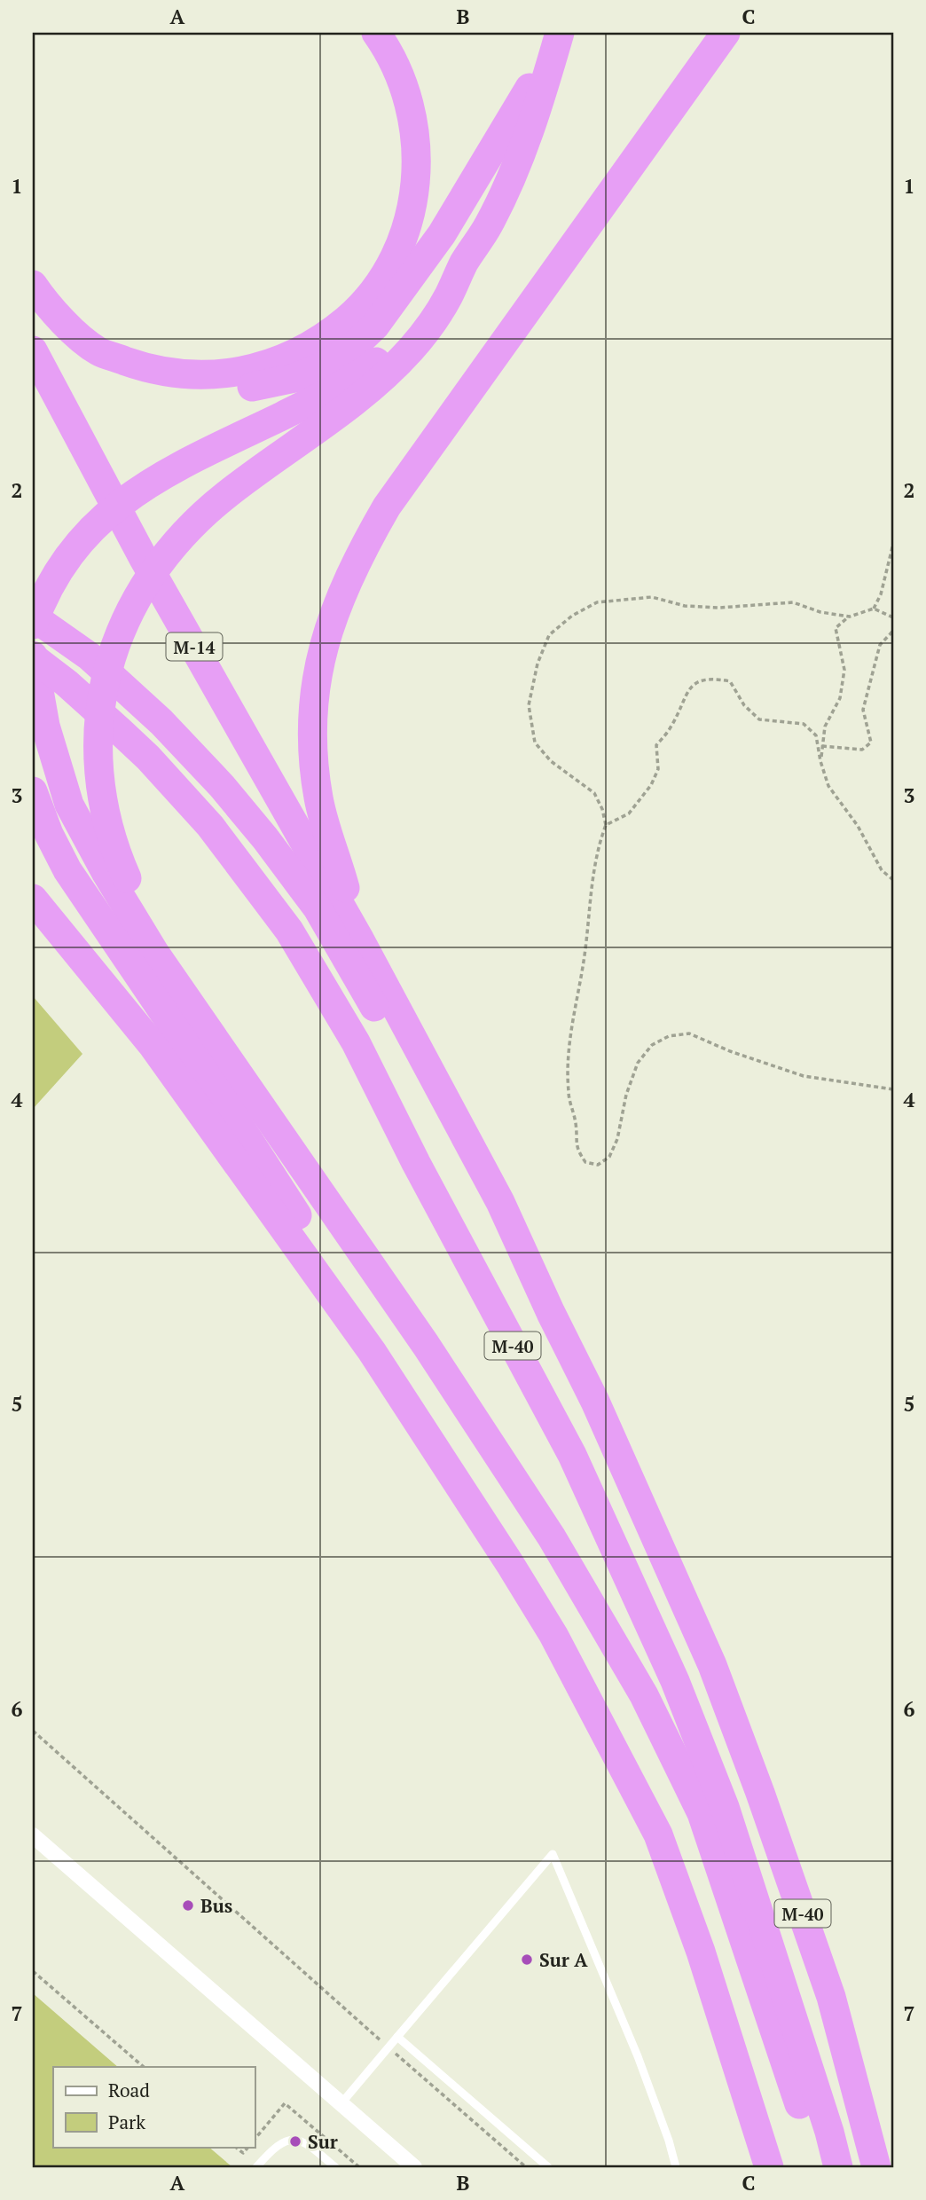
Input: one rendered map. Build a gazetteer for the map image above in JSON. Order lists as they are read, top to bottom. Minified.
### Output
{"streets":{"highway":["M-14","M-40"]},"places":["Bus","Sur A","Sur"],"legend":["Road","Park"],"grid":{"columns":["A","B","C"],"rows":["1","2","3","4","5","6","7"]}}
